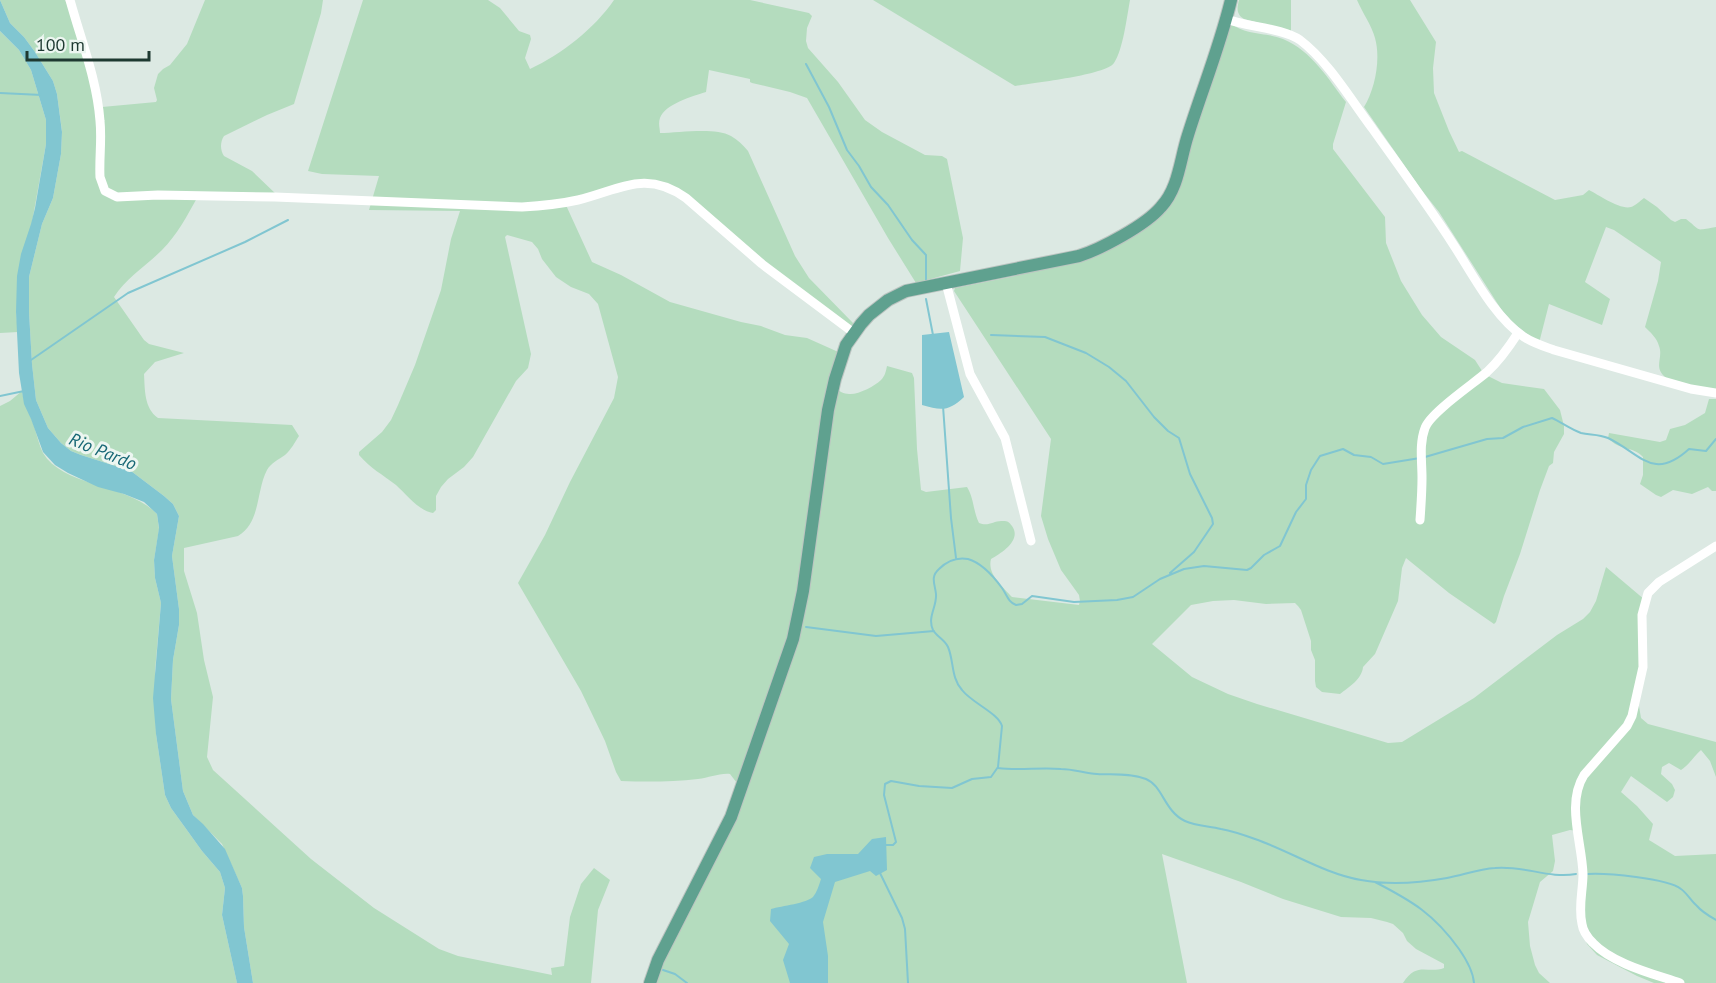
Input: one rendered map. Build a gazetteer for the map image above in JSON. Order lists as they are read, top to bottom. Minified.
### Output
{"water":["Rio Pardo"],"scale_bar":"100 m"}
